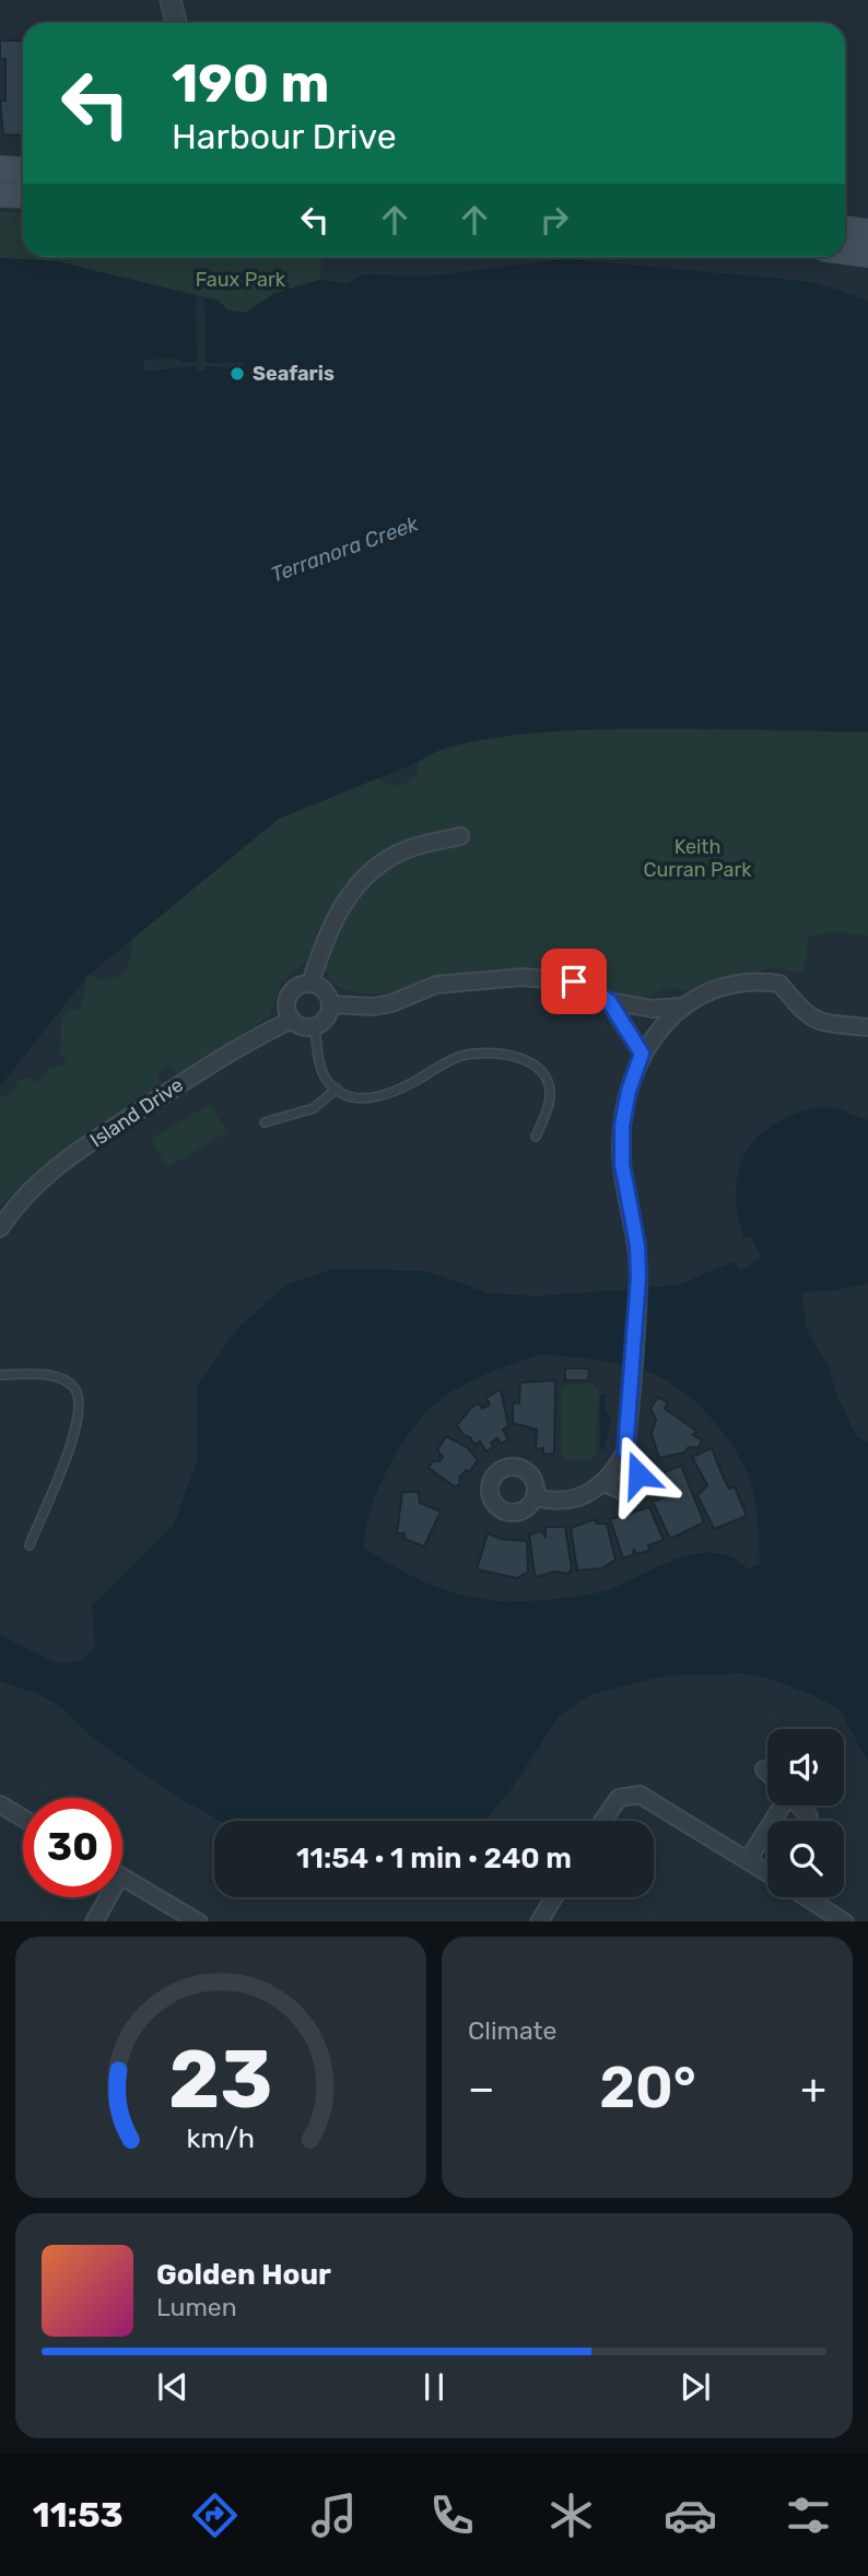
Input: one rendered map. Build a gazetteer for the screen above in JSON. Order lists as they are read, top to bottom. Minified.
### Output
{"streets":{"street":["Island Drive"]},"water":["Terranora Creek"],"parks":["Faux Park","Keith Curran Park"],"places":["Seafaris"],"page":{"turn":["190 m","Harbour Drive"],"limit":"30","trip":"11:54 · 1 min · 240 m","tile":"Climate","heat":["−","20°","+"],"song":["Golden Hour","Lumen"],"tabs":"11:53","gauge":["23","km/h"]}}
